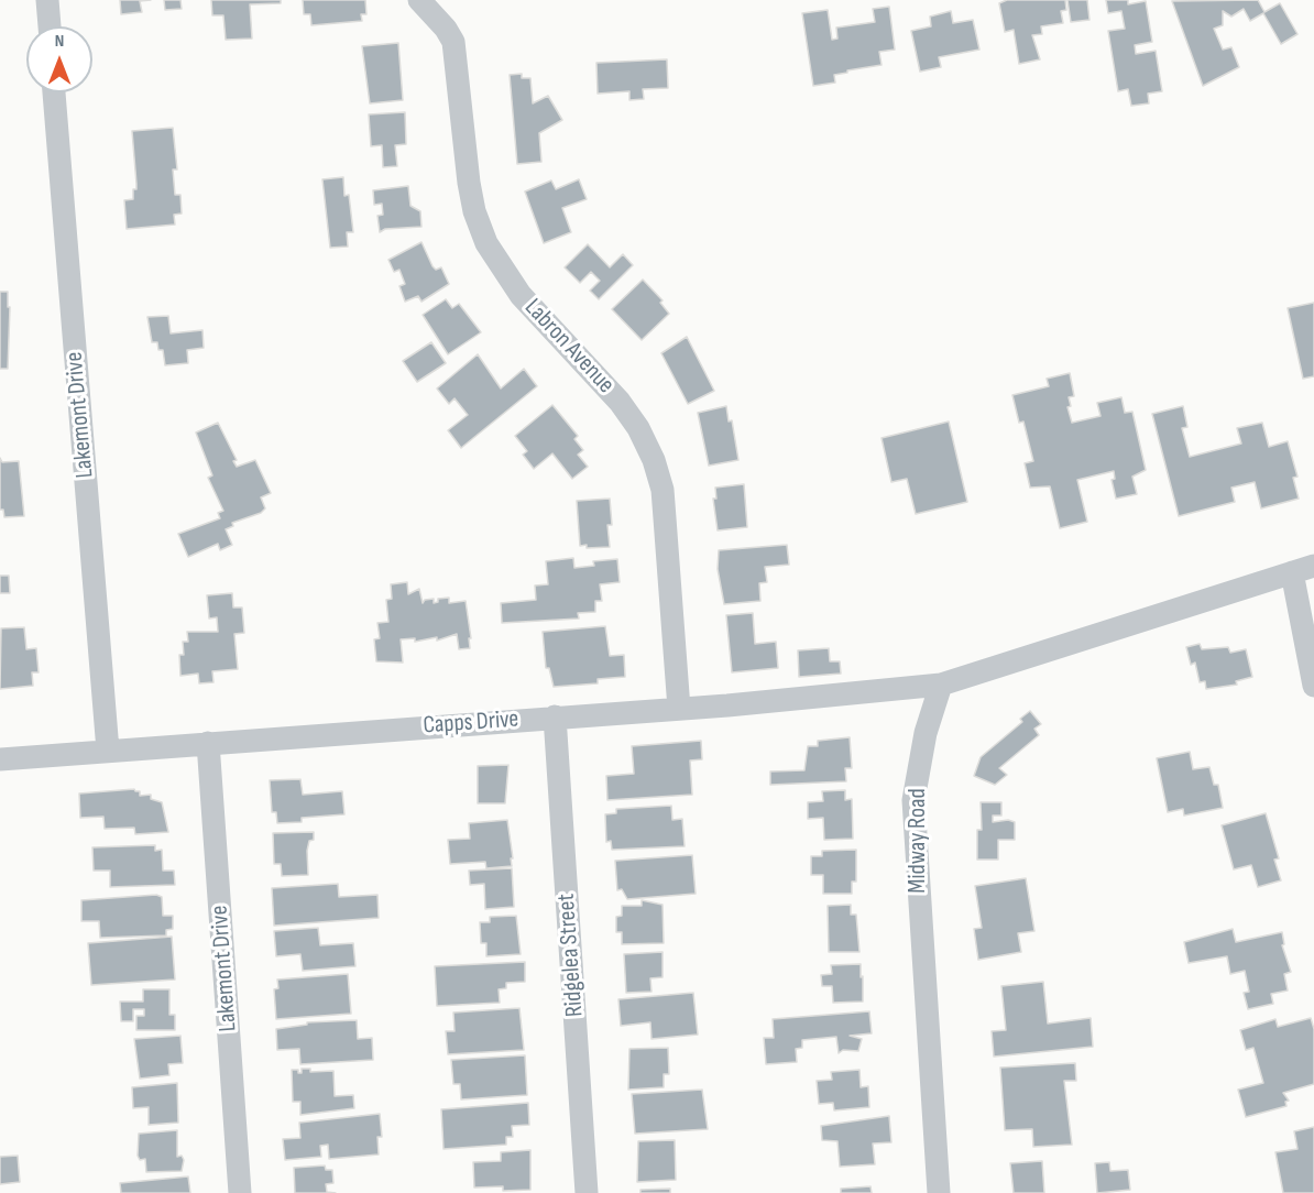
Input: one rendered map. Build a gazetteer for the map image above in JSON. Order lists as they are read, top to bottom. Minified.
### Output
{"streets":{"street":["Labron Avenue","Lakemont Drive","Capps Drive","Midway Road","Ridgelea Street"]},"crossings":[["Labron Avenue","Capps Drive"],["Lakemont Drive","Capps Drive"],["Capps Drive","Midway Road"],["Capps Drive","Ridgelea Street"]],"north":"top"}
